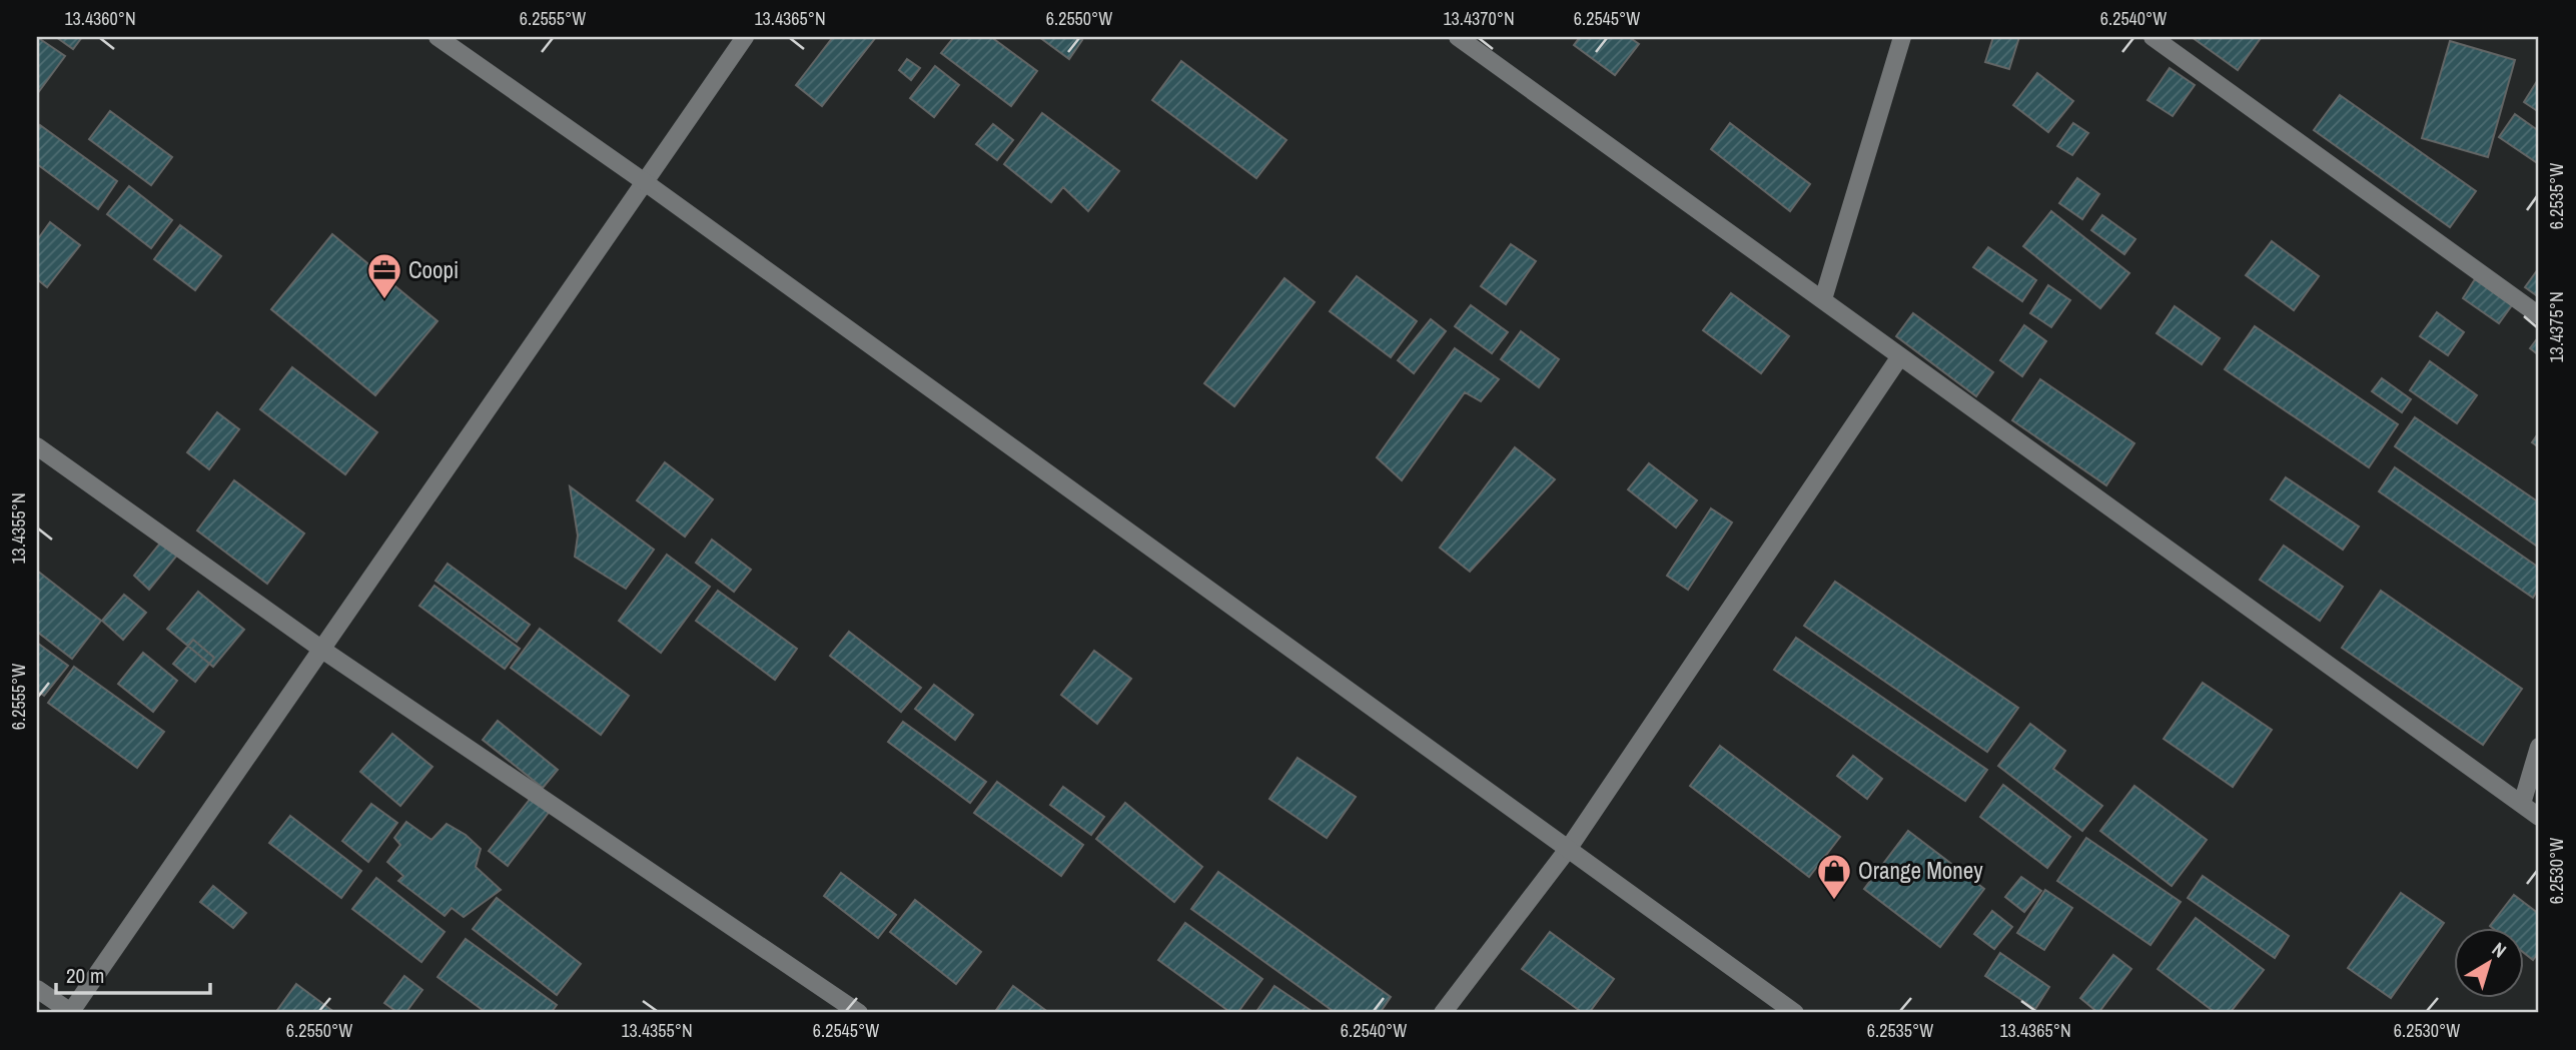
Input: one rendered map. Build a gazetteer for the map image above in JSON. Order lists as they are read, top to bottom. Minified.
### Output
{"places":{"office":["Coopi"],"shop":["Orange Money"]},"scale_bar":"20 m","north":"top right","coordinates":["13.4360°N","6.2555°W","13.4365°N","6.2550°W","13.4370°N","6.2545°W","6.2540°W","6.2535°W","13.4375°N","13.4355°N","6.2530°W"]}
